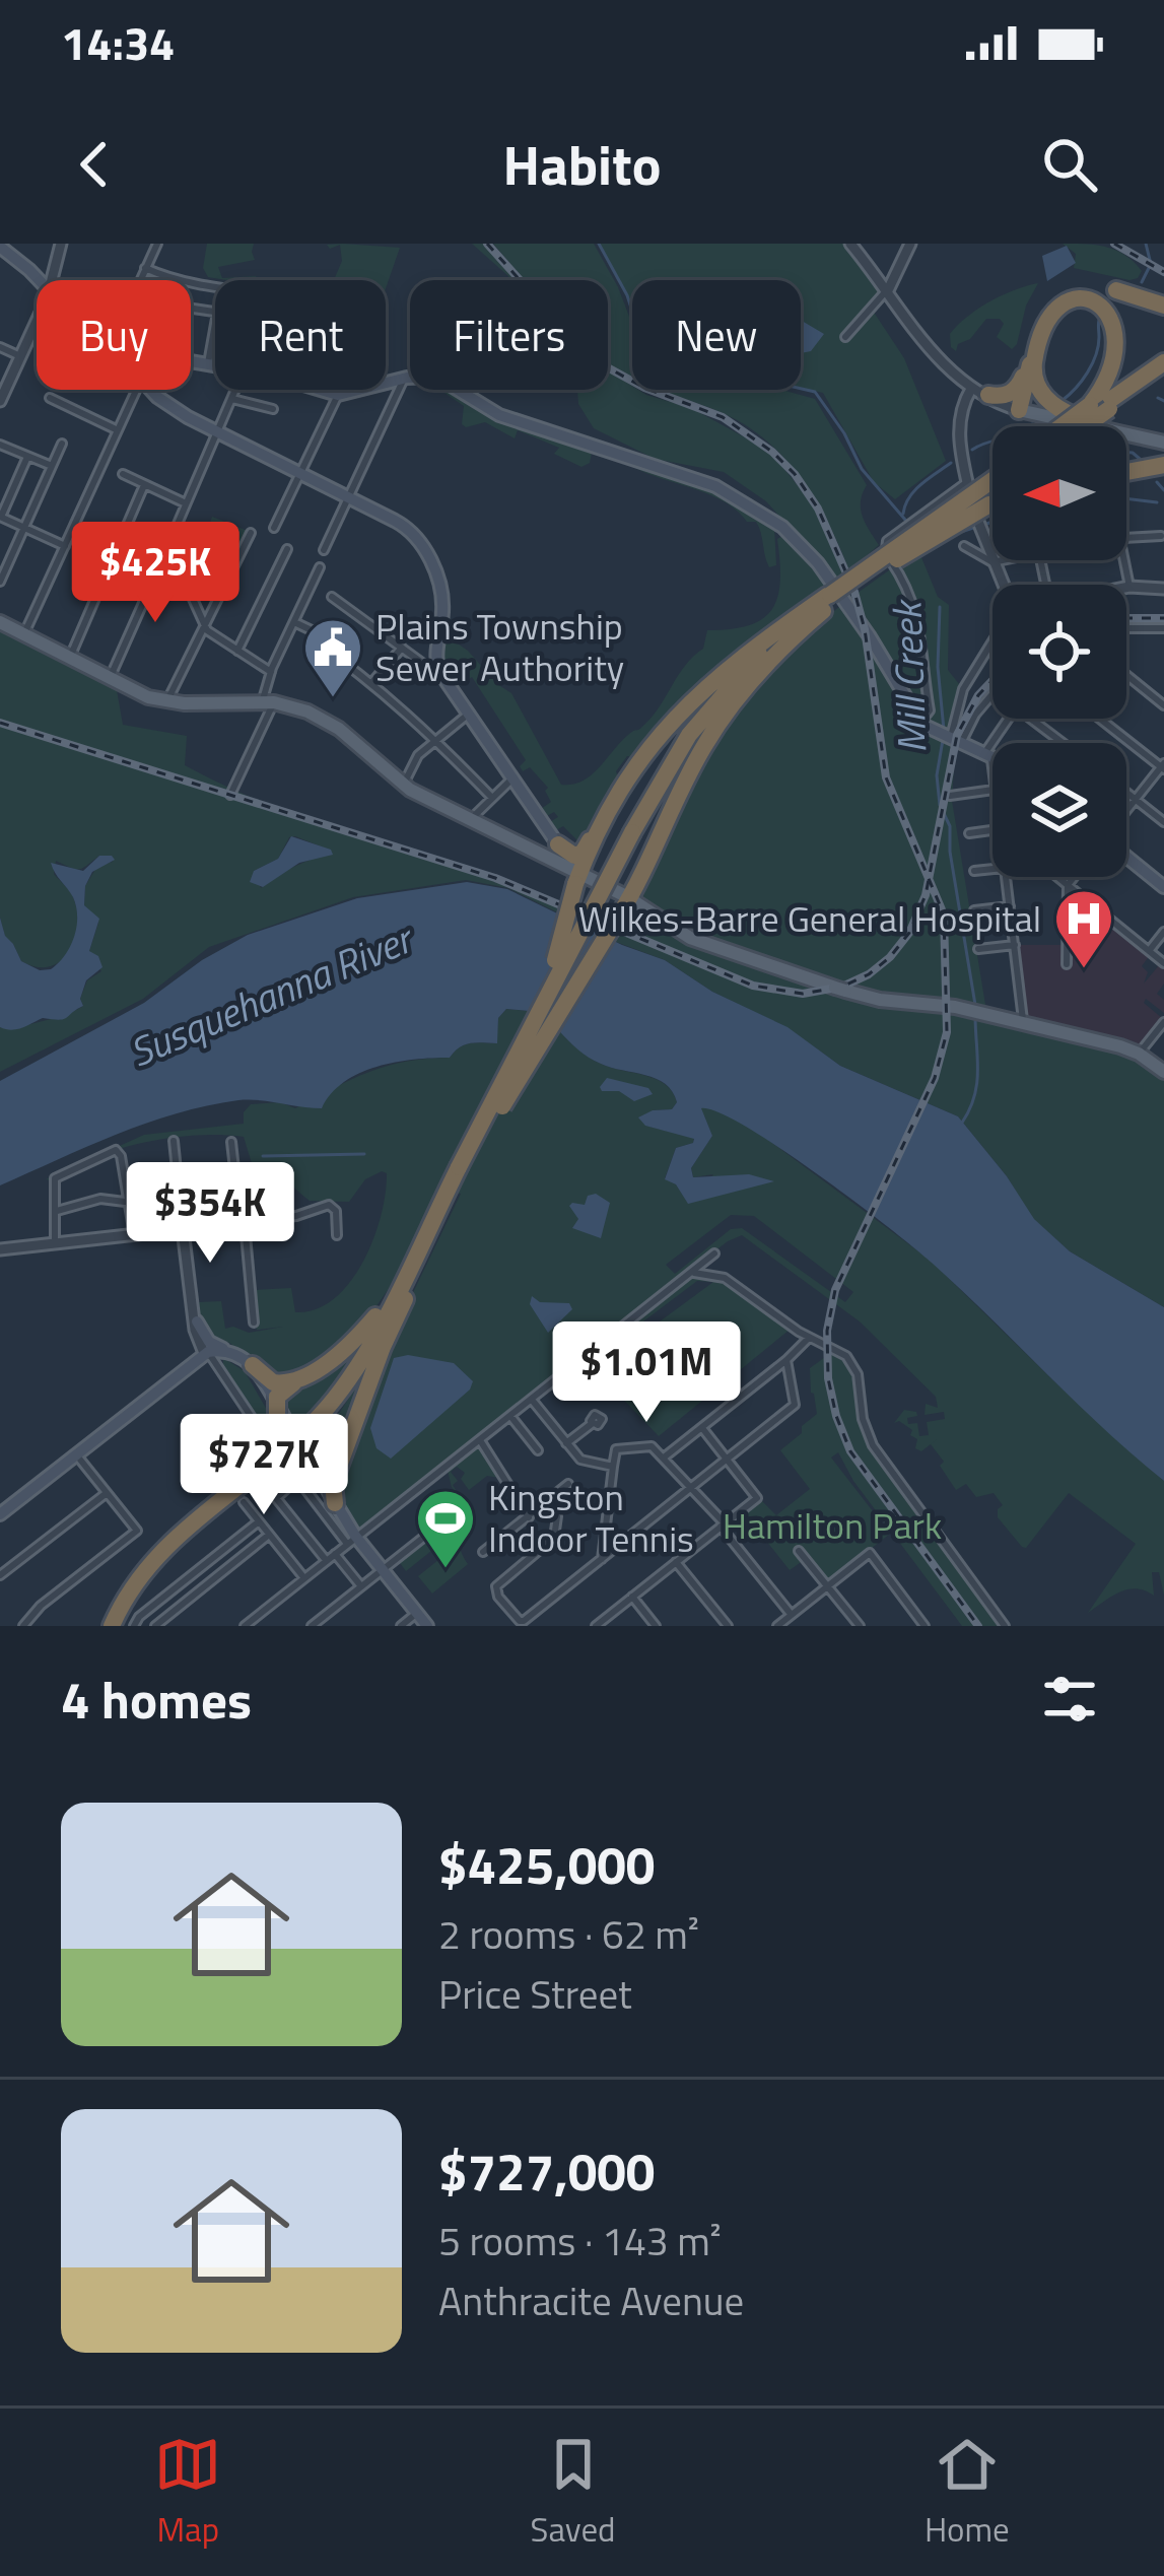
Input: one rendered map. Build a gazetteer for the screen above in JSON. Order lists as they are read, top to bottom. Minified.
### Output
{"water":["Mill Creek","Susquehanna River"],"parks":["Hamilton Park"],"places":{"public building":["Plains Township Sewer Authority"],"hospital":["Wilkes-Barre General Hospital"],"sports":["Kingston Indoor Tennis"]},"north":"left","page":{"status":"14:34","header":"Habito","chip":["Buy","Rent","Filters","New"],"price":["$425K","$354K","$1.01M","$727K"],"heading":"4 homes","list":[{"name":"$425,000","note":"2 rooms · 62 m² · Price Street"},{"name":"$727,000","note":"5 rooms · 143 m² · Anthracite Avenue"}],"tabs":["Map","Saved","Home"]}}
